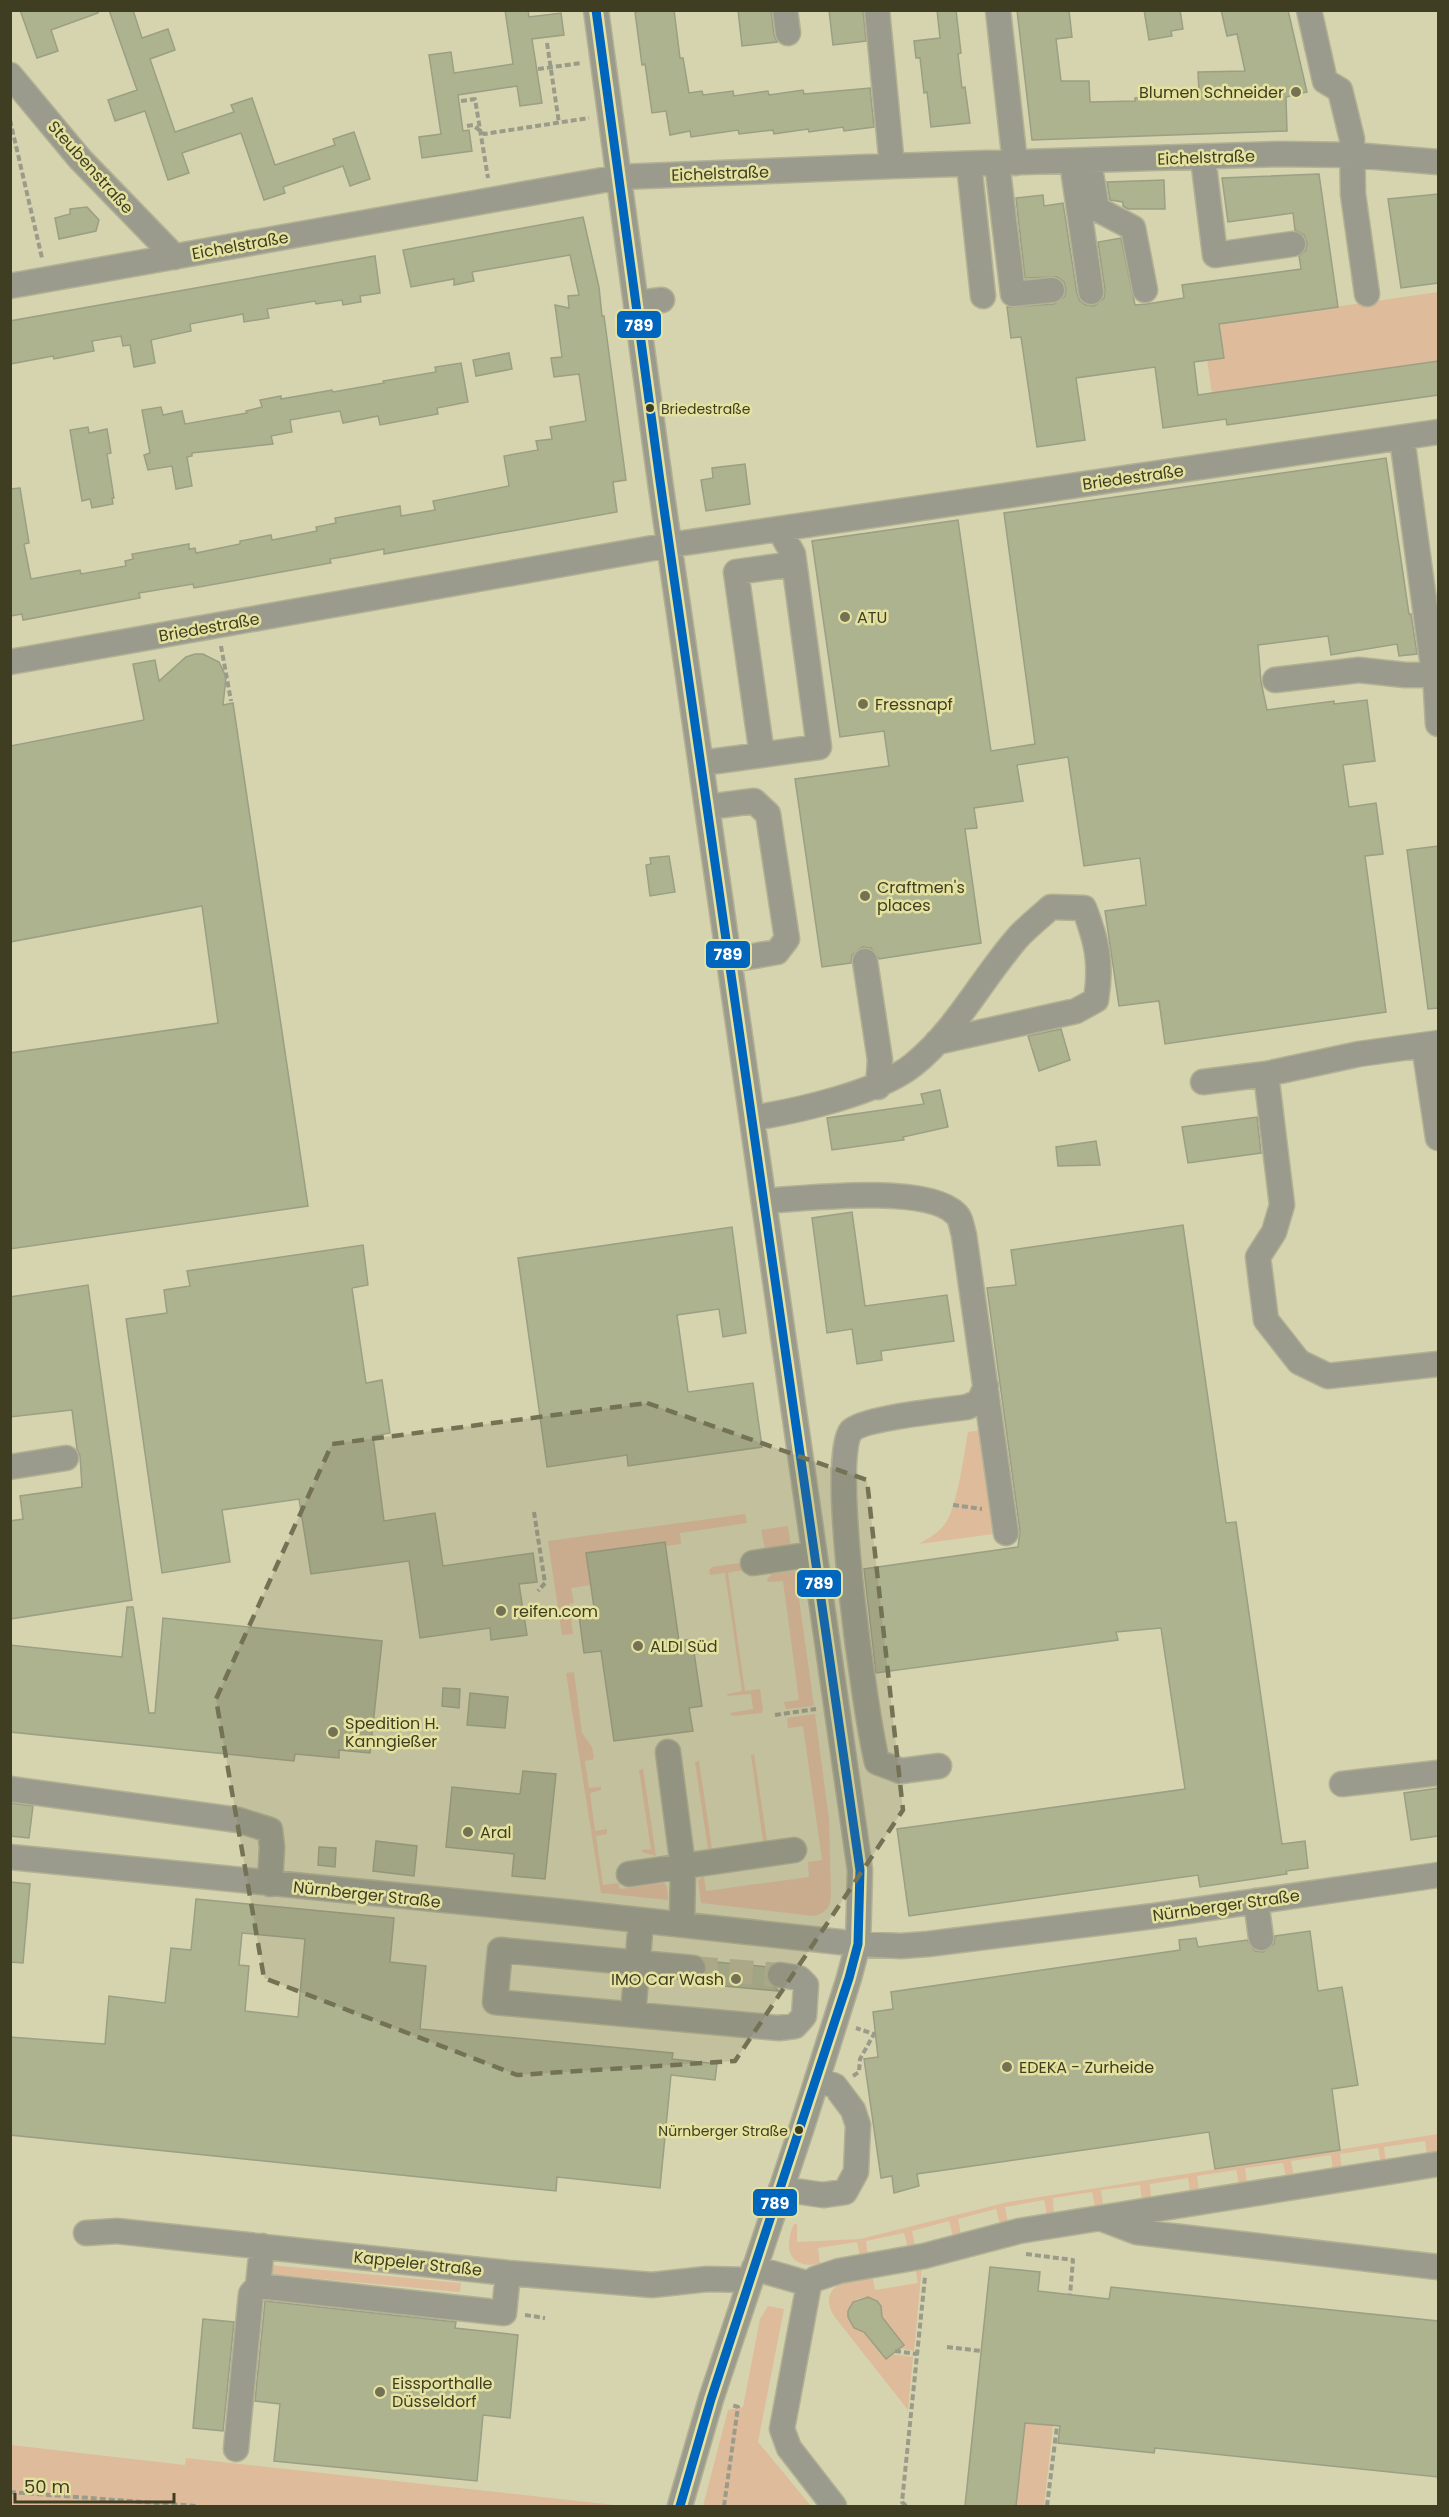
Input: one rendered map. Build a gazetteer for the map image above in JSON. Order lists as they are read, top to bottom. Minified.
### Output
{"streets":{"street":["Eichelstraße","Steubenstraße","Briedestraße","Nürnberger Straße","Kappeler Straße"]},"crossings":[["Eichelstraße","Steubenstraße"]],"places":["Blumen Schneider","Briedestraße","ATU","Fressnapf","Craftmen's places","reifen.com","ALDI Süd","Spedition H. Kanngießer","Aral","IMO Car Wash","EDEKA - Zurheide","Nürnberger Straße","Eissporthalle Düsseldorf"],"lines":["transit line 789"],"scale_bar":"50 m"}
